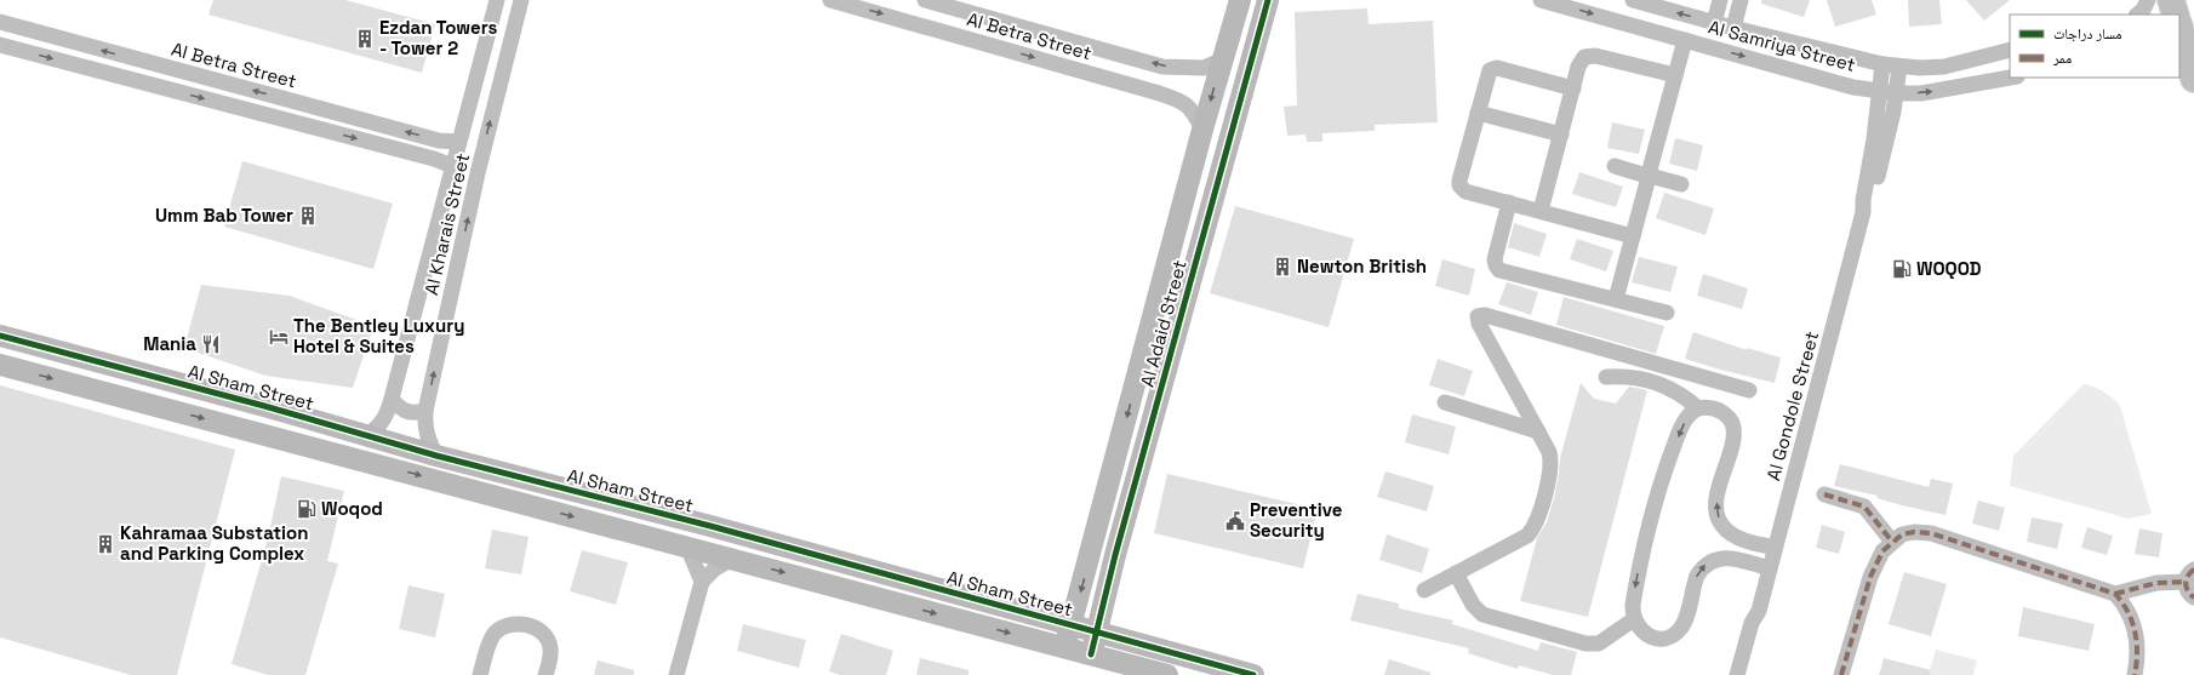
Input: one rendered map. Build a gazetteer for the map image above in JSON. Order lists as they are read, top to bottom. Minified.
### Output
{"streets":{"street":["Al Betra Street","Al Samriya Street","Al Kharais Street","Al Adaid Street","Al Sham Street","Al Gondole Street"]},"crossings":[["Al Betra Street","Al Kharais Street"],["Al Betra Street","Al Adaid Street"],["Al Samriya Street","Al Gondole Street"],["Al Kharais Street","Al Sham Street"],["Al Adaid Street","Al Sham Street"]],"places":{"building":["Ezdan Towers - Tower 2","Umm Bab Tower","Newton British","Kahramaa Substation and Parking Complex"],"fuel station":["WOQOD","Woqod"],"hotel":["The Bentley Luxury Hotel & Suites"],"restaurant":["Mania"],"public building":["Preventive Security"]},"legend":["مسار دراجات","ممر"]}
